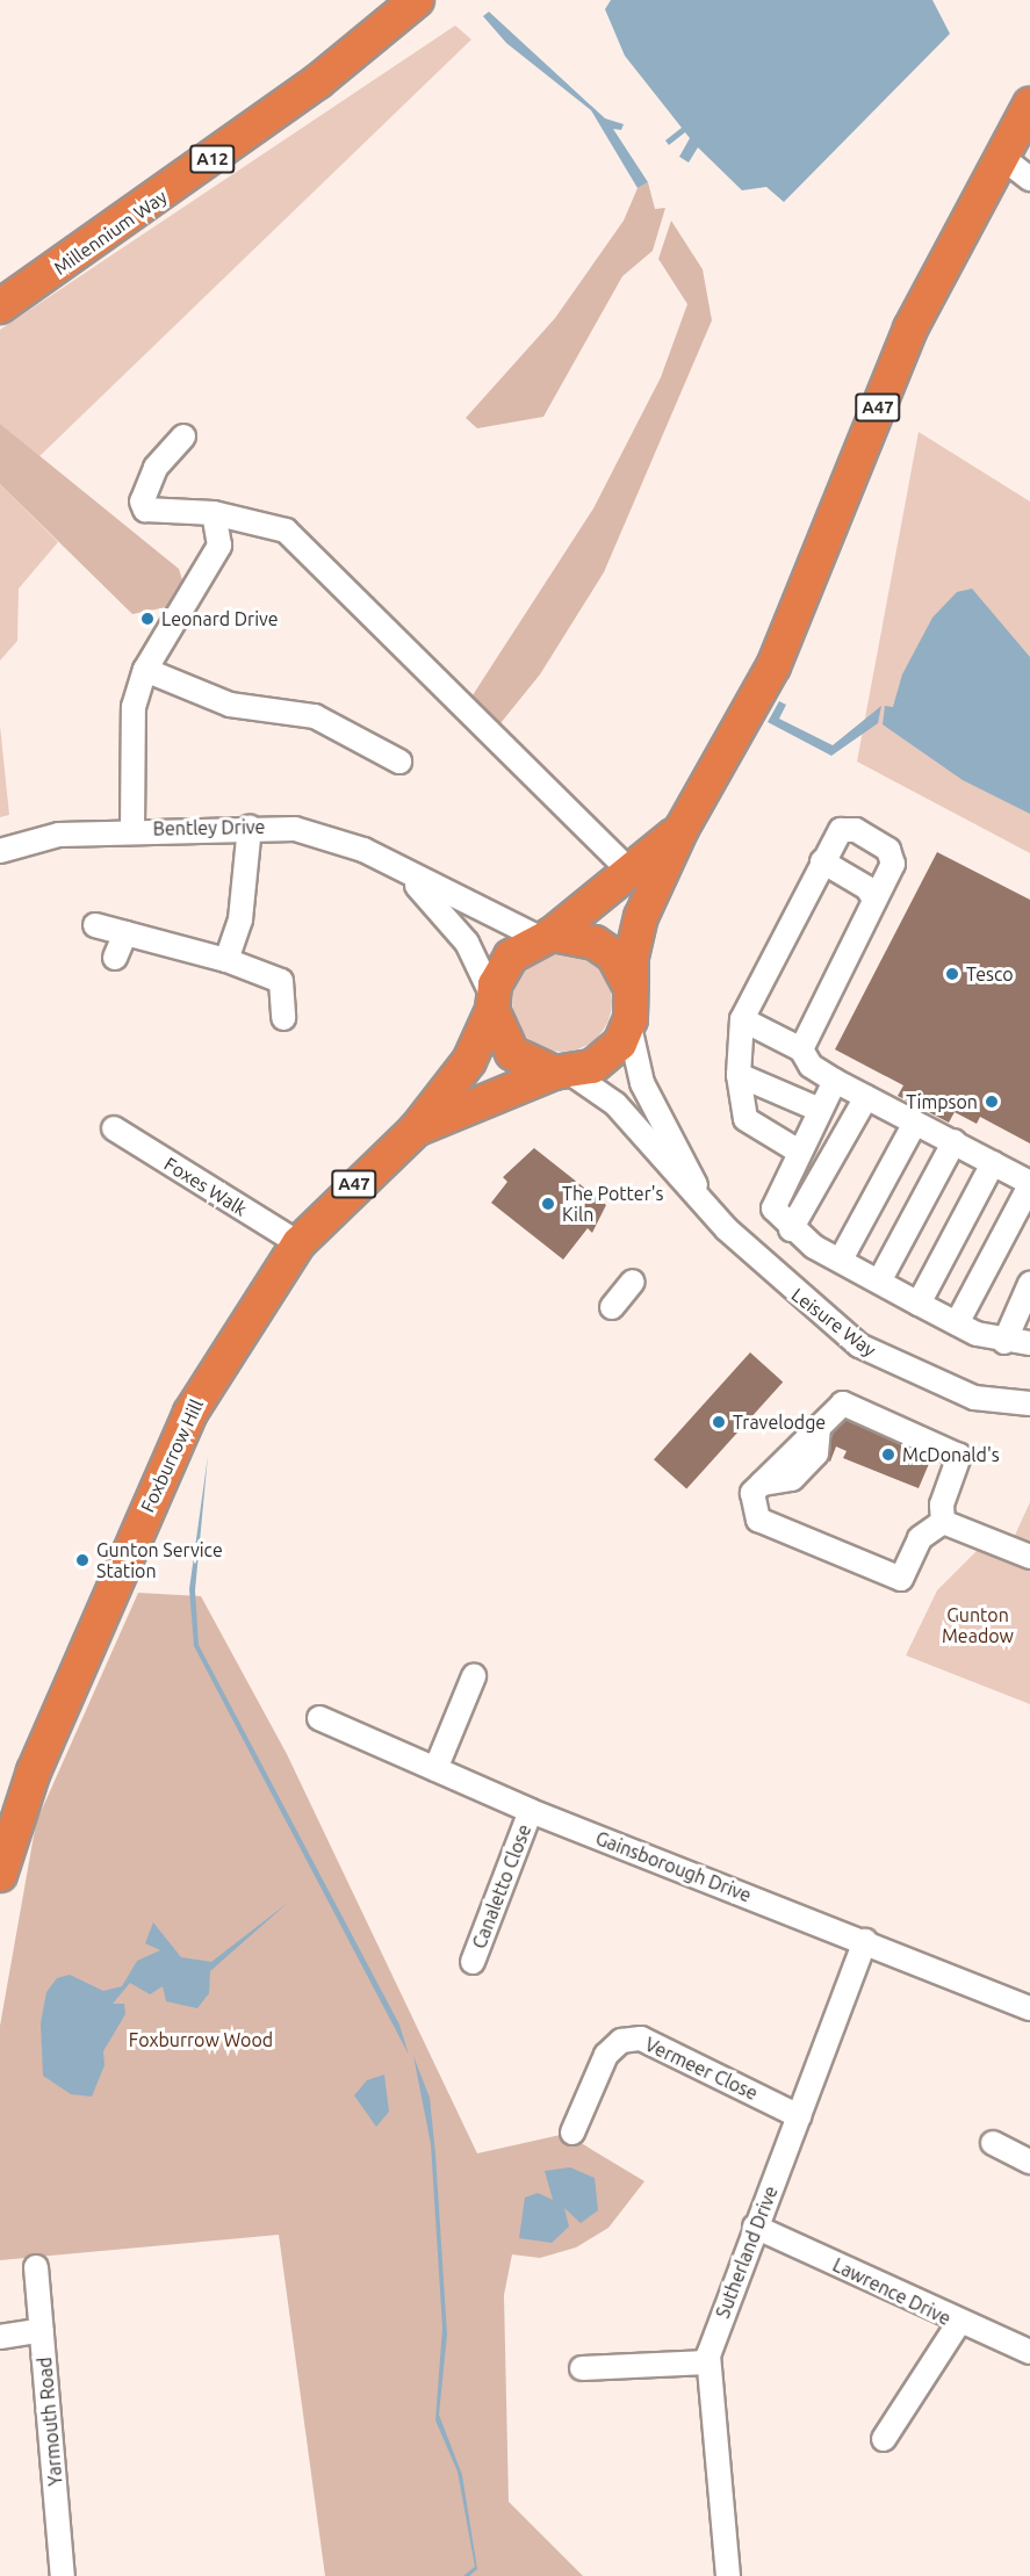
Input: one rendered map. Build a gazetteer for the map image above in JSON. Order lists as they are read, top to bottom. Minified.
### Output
{"streets":{"highway":["A12","Millennium Way","A47","Foxburrow Hill"],"street":["Bentley Drive","Foxes Walk","Leisure Way","Gainsborough Drive","Canaletto Close","Vermeer Close","Sutherland Drive","Lawrence Drive","Yarmouth Road"]},"crossings":[["A47","Bentley Drive"],["A47","Leisure Way"],["A47","Foxburrow Hill"],["Bentley Drive","Leisure Way"],["Bentley Drive","Foxburrow Hill"],["Foxes Walk","Foxburrow Hill"],["Leisure Way","Foxburrow Hill"],["Gainsborough Drive","Canaletto Close"],["Gainsborough Drive","Sutherland Drive"],["Vermeer Close","Sutherland Drive"],["Sutherland Drive","Lawrence Drive"]],"parks":["Gunton Meadow","Foxburrow Wood"],"places":["Leonard Drive","Tesco","Timpson","The Potter's Kiln","Travelodge","McDonald's","Gunton Service Station"]}
